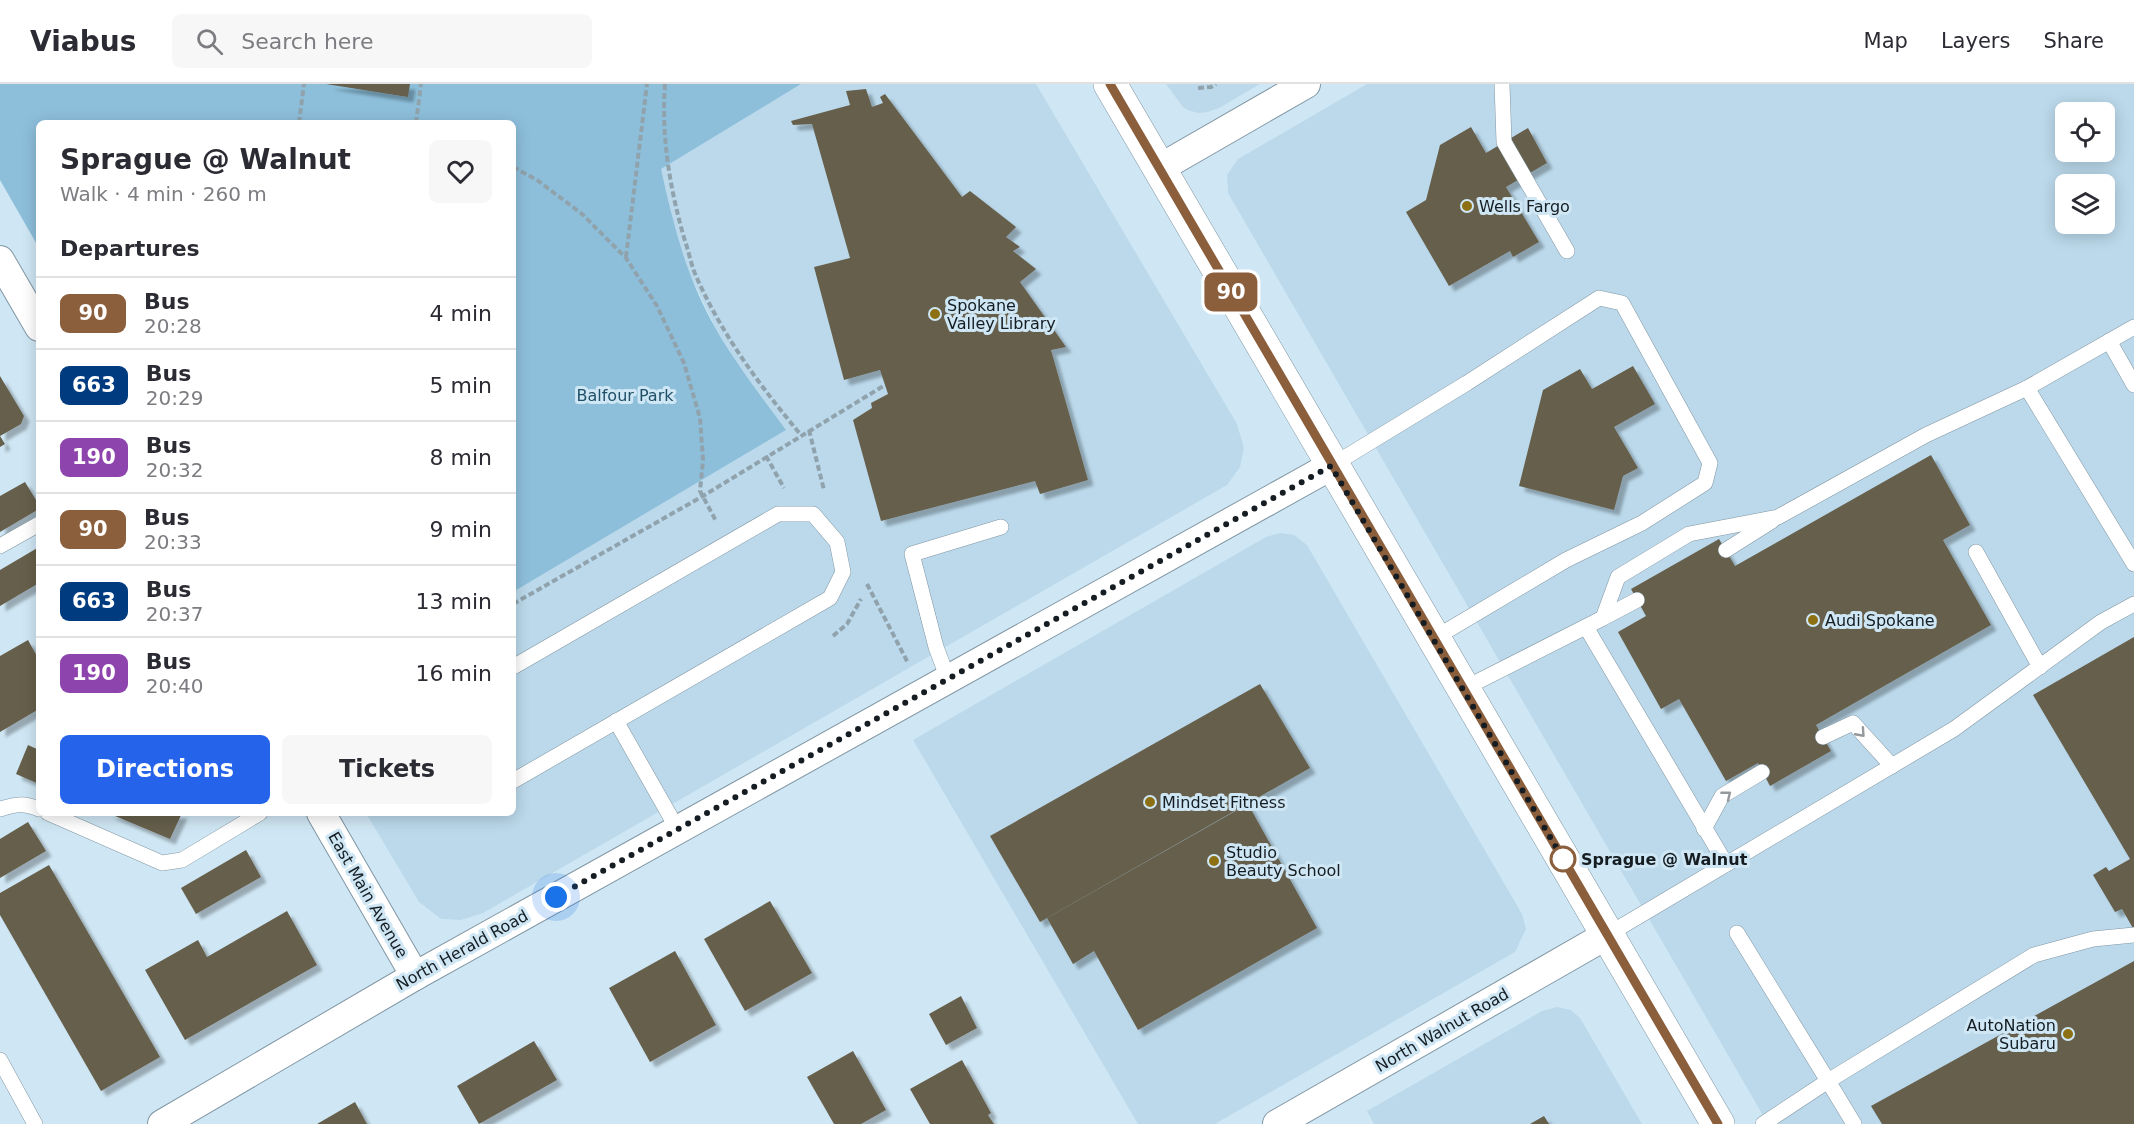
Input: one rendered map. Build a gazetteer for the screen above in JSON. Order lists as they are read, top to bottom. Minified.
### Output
{"streets":{"street":["East Main Avenue","North Herald Road","North Walnut Road"]},"crossings":[["East Main Avenue","North Herald Road"]],"parks":["Balfour Park"],"places":["Wells Fargo","Spokane Valley Library","Audi Spokane","Mindset Fitness","Sprague @ Walnut","Studio Beauty School","AutoNation Subaru"],"lines":["bus line 90"],"page":{"header":"Viabus","search":"Search here","nav":["Map","Layers","Share"],"on_map":"90","heading":[["Sprague @ Walnut","Walk · 4 min · 260 m"],"Departures"],"list":[{"mark":"90","name":"Bus","note":"20:28","value":"4 min"},{"mark":"663","name":"Bus","note":"20:29","value":"5 min"},{"mark":"190","name":"Bus","note":"20:32","value":"8 min"},{"mark":"90","name":"Bus","note":"20:33","value":"9 min"},{"mark":"663","name":"Bus","note":"20:37","value":"13 min"},{"mark":"190","name":"Bus","note":"20:40","value":"16 min"}],"buttons":["Directions","Tickets"]}}
